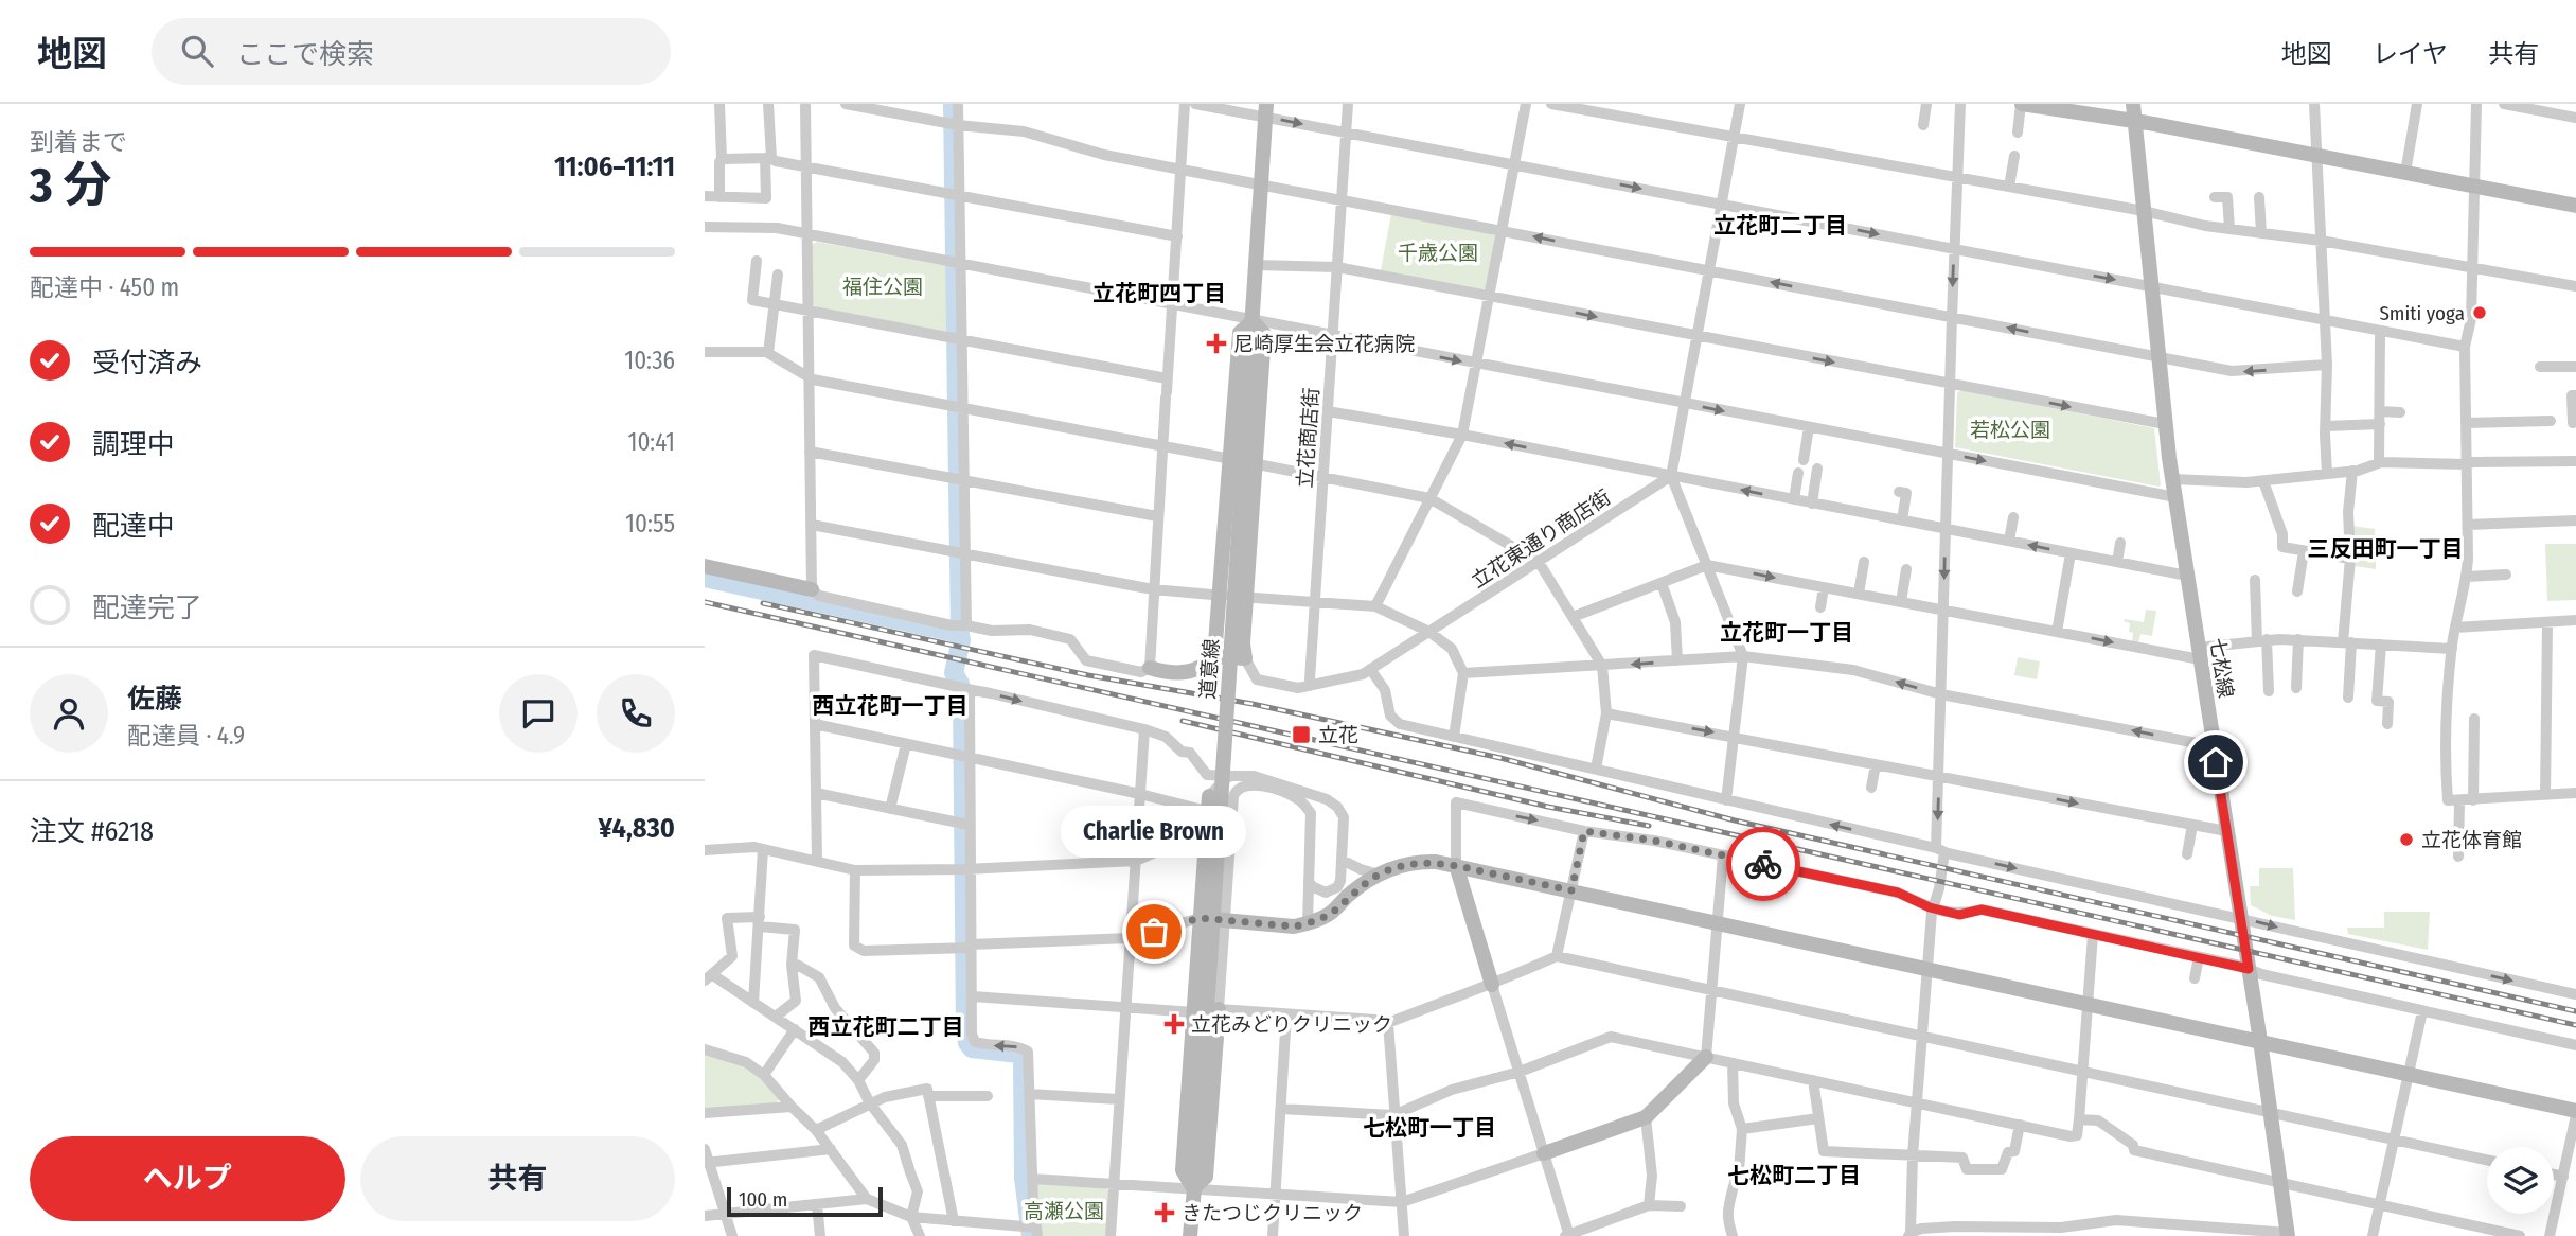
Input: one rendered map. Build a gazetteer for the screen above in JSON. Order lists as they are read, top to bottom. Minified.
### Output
{"streets":{"street":["立花商店街","立花東通り商店街","七松線","道意線"]},"districts":["立花町二丁目","立花町四丁目","三反田町一丁目","立花町一丁目","西立花町一丁目","西立花町二丁目","七松町一丁目","七松町二丁目"],"parks":["千歳公園","福住公園","若松公園","高瀬公園"],"places":{"other":["Smiti yoga","立花体育館","Charlie Brown"],"health":["尼崎厚生会立花病院","立花みどりクリニック","きたつじクリニック"],"transit":["立花"]},"scale_bar":"100 m","page":{"header":"地図","search":"ここで検索","nav":["地図","レイヤ","共有"],"heading":["3 分","到着まで","11:06–11:11"],"panel":["佐藤","配達員 · 4.9","注文 #6218","¥4,830"],"bar":"配達中 · 450 m","list":[["受付済み","10:36"],["調理中","10:41"],["配達中","10:55"],"配達完了"],"bubble":"Charlie Brown","buttons":["ヘルプ","共有"],"scale":"100 m"}}
